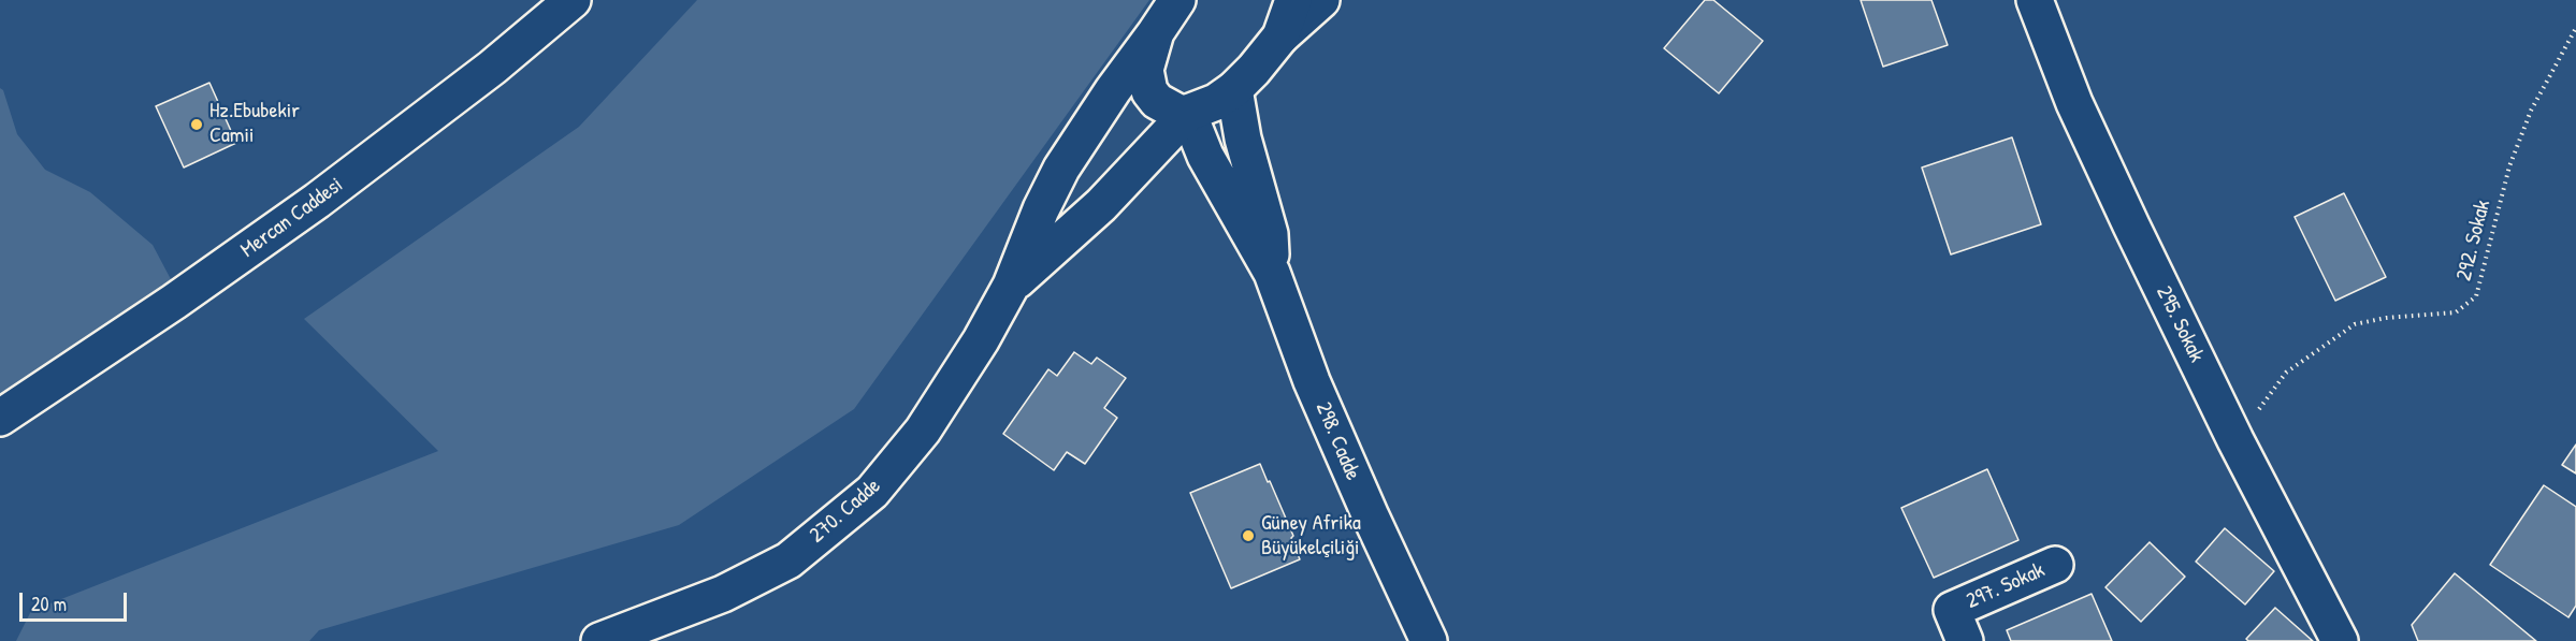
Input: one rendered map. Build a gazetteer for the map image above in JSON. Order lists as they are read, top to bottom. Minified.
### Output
{"streets":{"street":["Mercan Caddesi","295. Sokak","298. Cadde","270. Cadde","297. Sokak"],"path":["292. Sokak"]},"crossings":[["292. Sokak","295. Sokak"]],"places":["Hz.Ebubekir Camii","Güney Afrika Büyükelçiliği"],"scale_bar":"20 m"}
